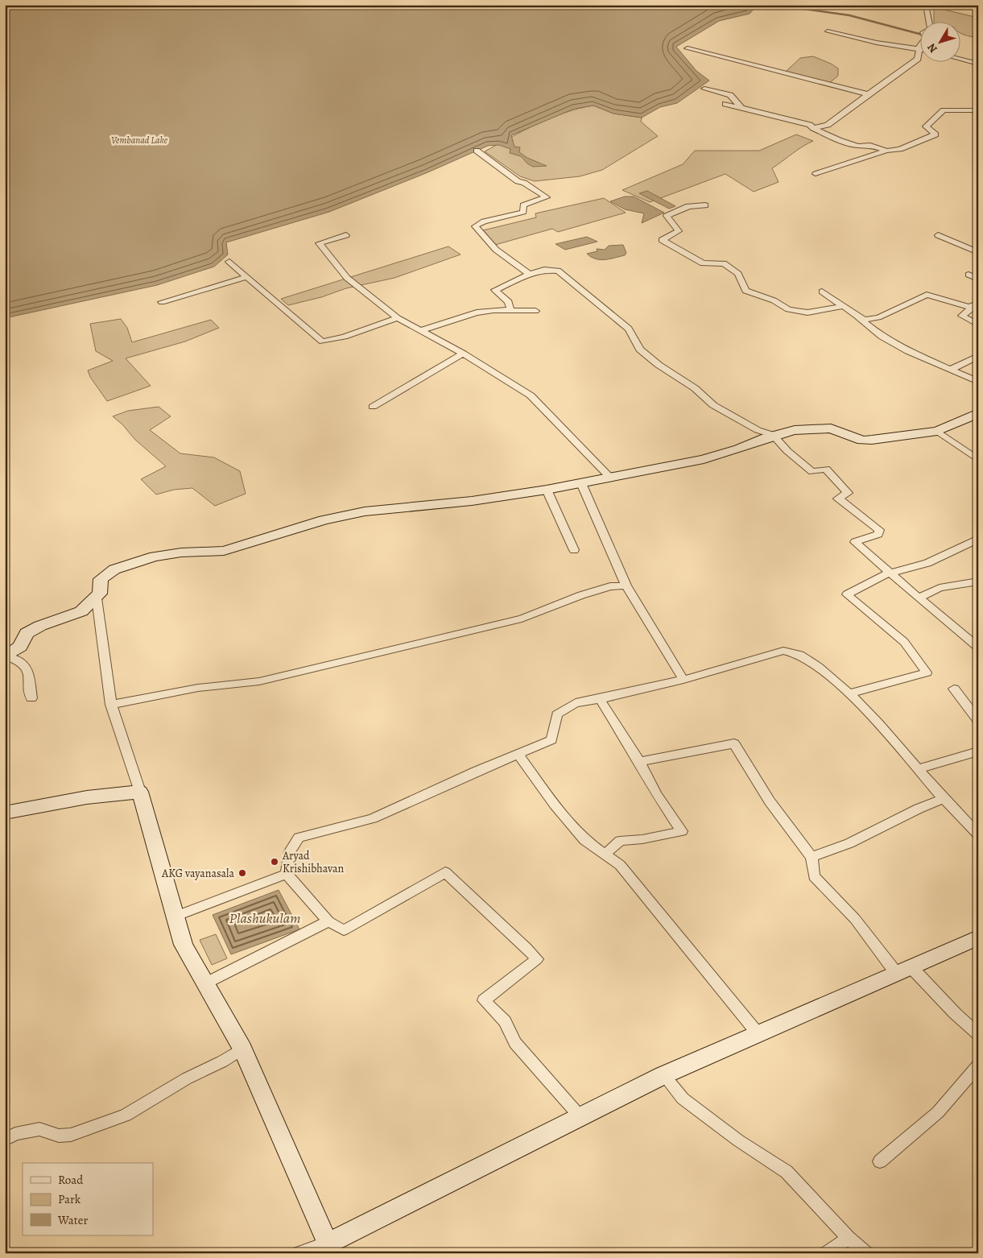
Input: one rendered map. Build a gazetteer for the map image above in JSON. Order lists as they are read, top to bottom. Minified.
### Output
{"water":["Vembanad Lake","Plashukulam"],"places":["Aryad Krishibhavan","AKG vayanasala"],"legend":["Road","Park","Water"],"north":"bottom left"}
